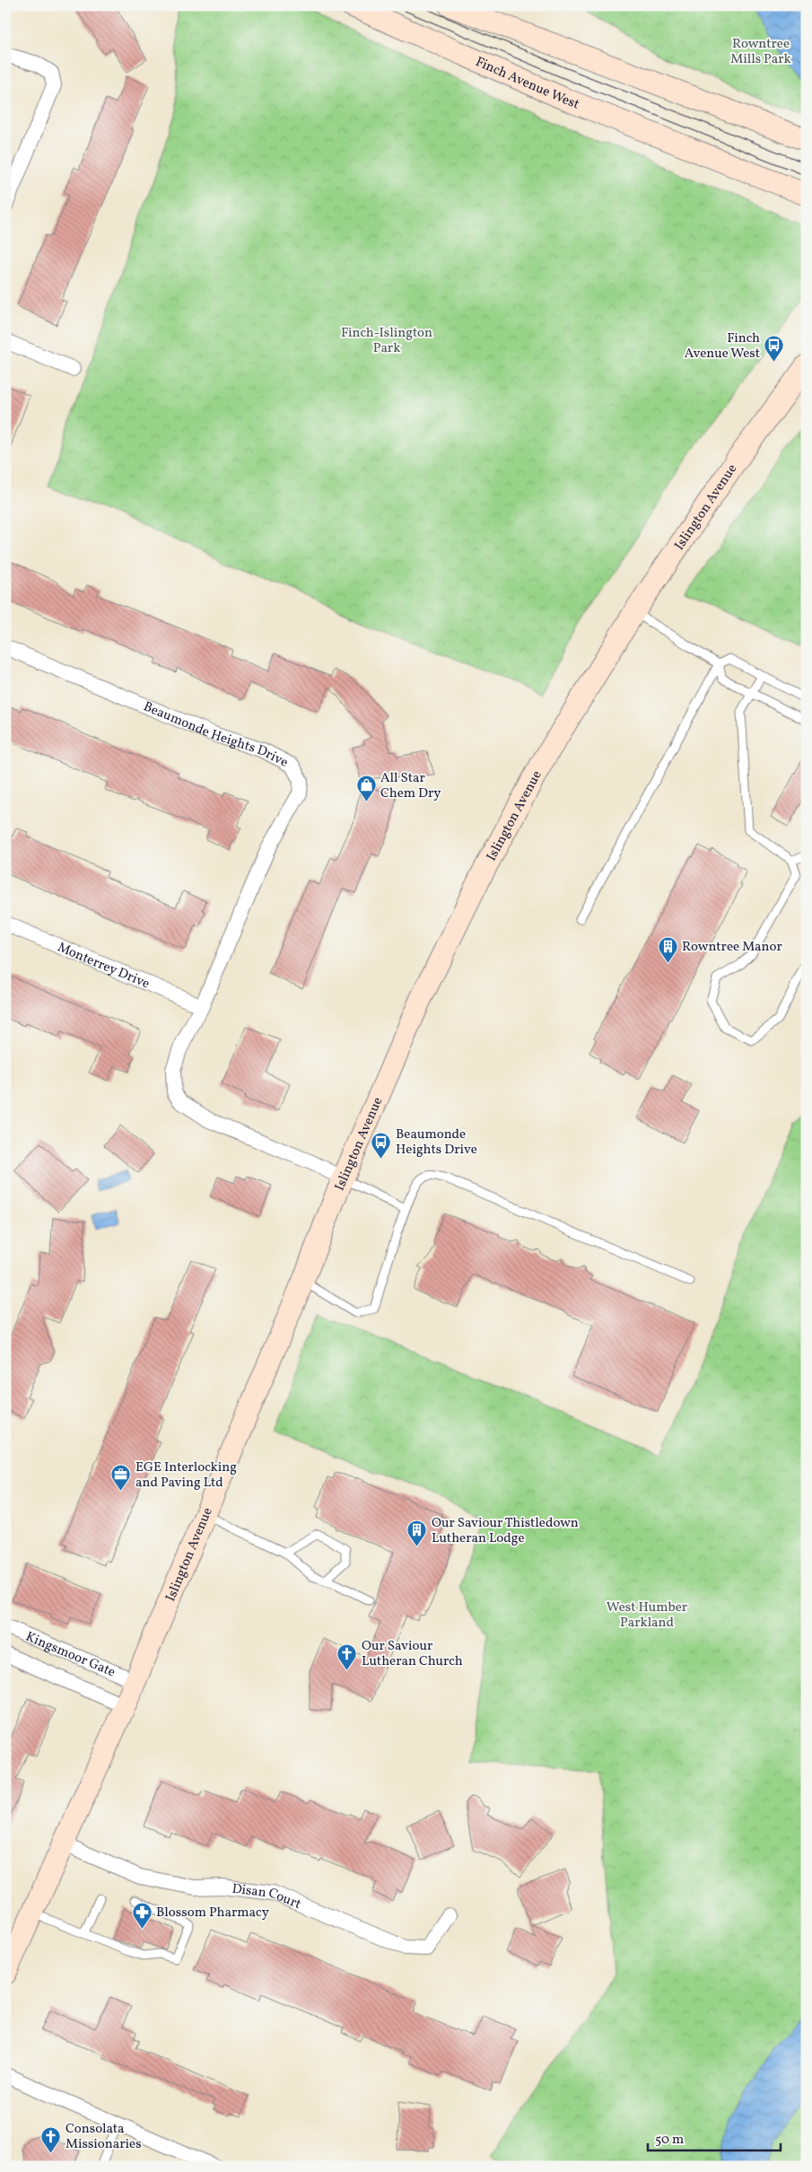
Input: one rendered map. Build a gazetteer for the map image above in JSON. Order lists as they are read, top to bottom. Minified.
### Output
{"streets":{"main road":["Finch Avenue West","Islington Avenue"],"street":["Beaumonde Heights Drive","Monterrey Drive","Kingsmoor Gate","Disan Court"]},"crossings":[["Islington Avenue","Beaumonde Heights Drive"],["Islington Avenue","Kingsmoor Gate"],["Islington Avenue","Disan Court"],["Beaumonde Heights Drive","Monterrey Drive"]],"parks":["Rowntree Mills Park","Finch-Islington Park","West Humber Parkland"],"places":{"bus stop":["Finch Avenue West","Beaumonde Heights Drive"],"shop":["All Star Chem Dry"],"building":["Rowntree Manor","Our Saviour Thistledown Lutheran Lodge"],"office":["EGE Interlocking and Paving Ltd"],"church":["Our Saviour Lutheran Church","Consolata Missionaries"],"pharmacy":["Blossom Pharmacy"]},"scale_bar":"50 m"}
